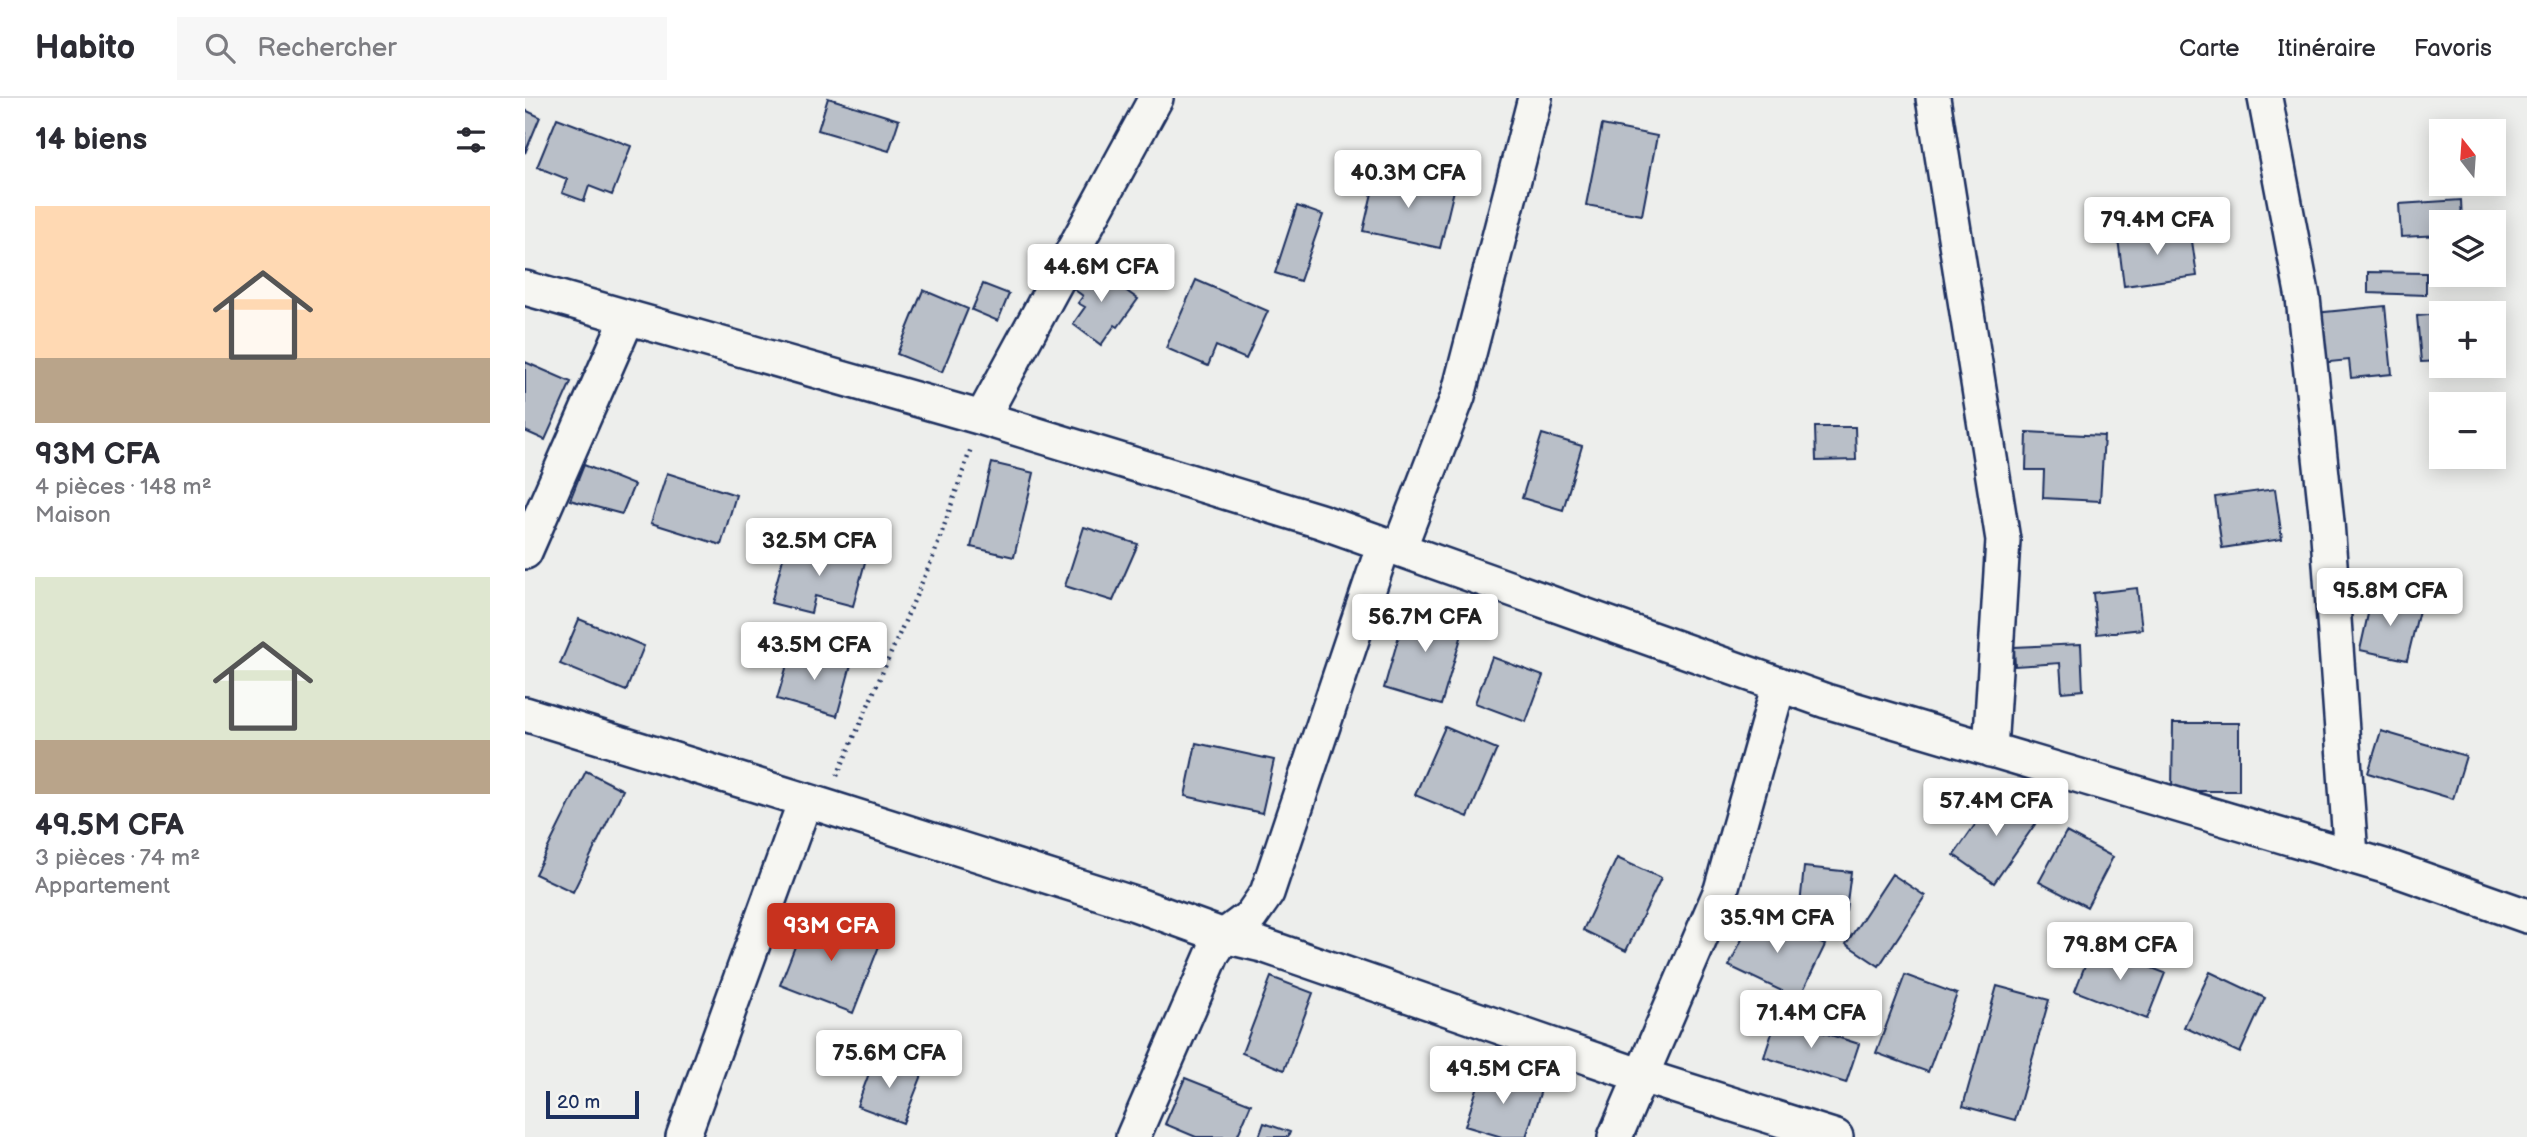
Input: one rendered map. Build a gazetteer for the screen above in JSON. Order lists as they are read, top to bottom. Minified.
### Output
{"scale_bar":"20 m","north":"top","page":{"header":"Habito","search":"Rechercher","nav":["Carte","Itinéraire","Favoris"],"heading":"14 biens","map_buttons":["+","−"],"price":["40.3M CFA","79.4M CFA","44.6M CFA","32.5M CFA","95.8M CFA","56.7M CFA","43.5M CFA","57.4M CFA","35.9M CFA","93M CFA","79.8M CFA","71.4M CFA","75.6M CFA","49.5M CFA"],"list":[{"name":"93M CFA","note":"4 pièces · 148 m² · Maison"},{"name":"49.5M CFA","note":"3 pièces · 74 m² · Appartement"}],"scale":"20 m"}}
